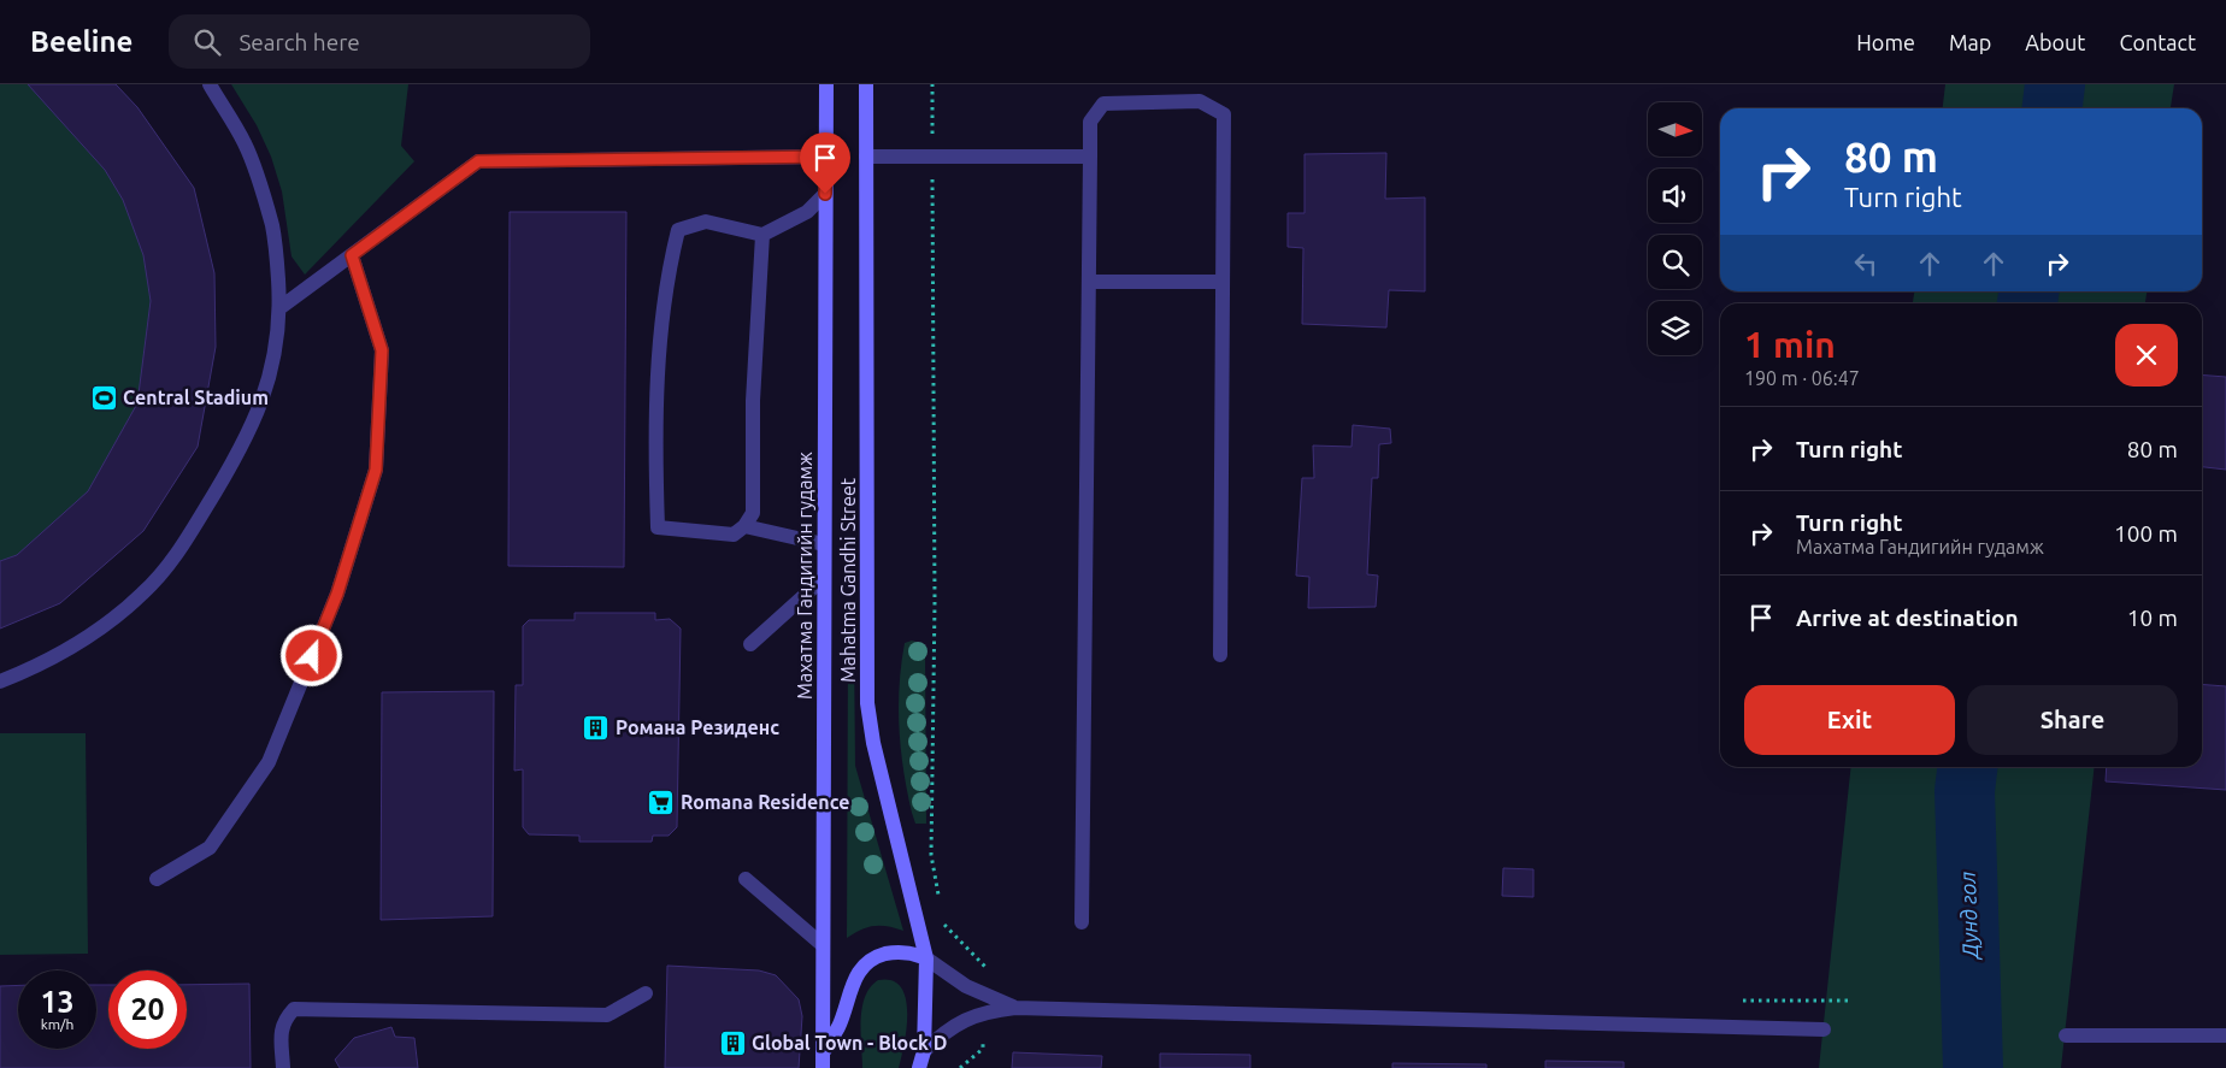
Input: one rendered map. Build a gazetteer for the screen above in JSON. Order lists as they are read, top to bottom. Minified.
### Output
{"streets":{"main road":["Махатма Гандигийн гудамж","Mahatma Gandhi Street"]},"water":["Дунд гол"],"places":{"sports":["Central Stadium"],"building":["Романа Резиденс","Global Town - Block D"],"supermarket":["Romana Residence"]},"north":"right","page":{"header":"Beeline","search":"Search here","nav":["Home","Map","About","Contact"],"turn":["80 m","Turn right"],"heading":["1 min","190 m · 06:47"],"list":[{"name":"Turn right","value":"80 m"},{"name":"Turn right","note":"Махатма Гандигийн гудамж","value":"100 m"},{"name":"Arrive at destination","value":"10 m"}],"buttons":["Exit","Share"],"speed":"13 km/h","limit":"20"}}
